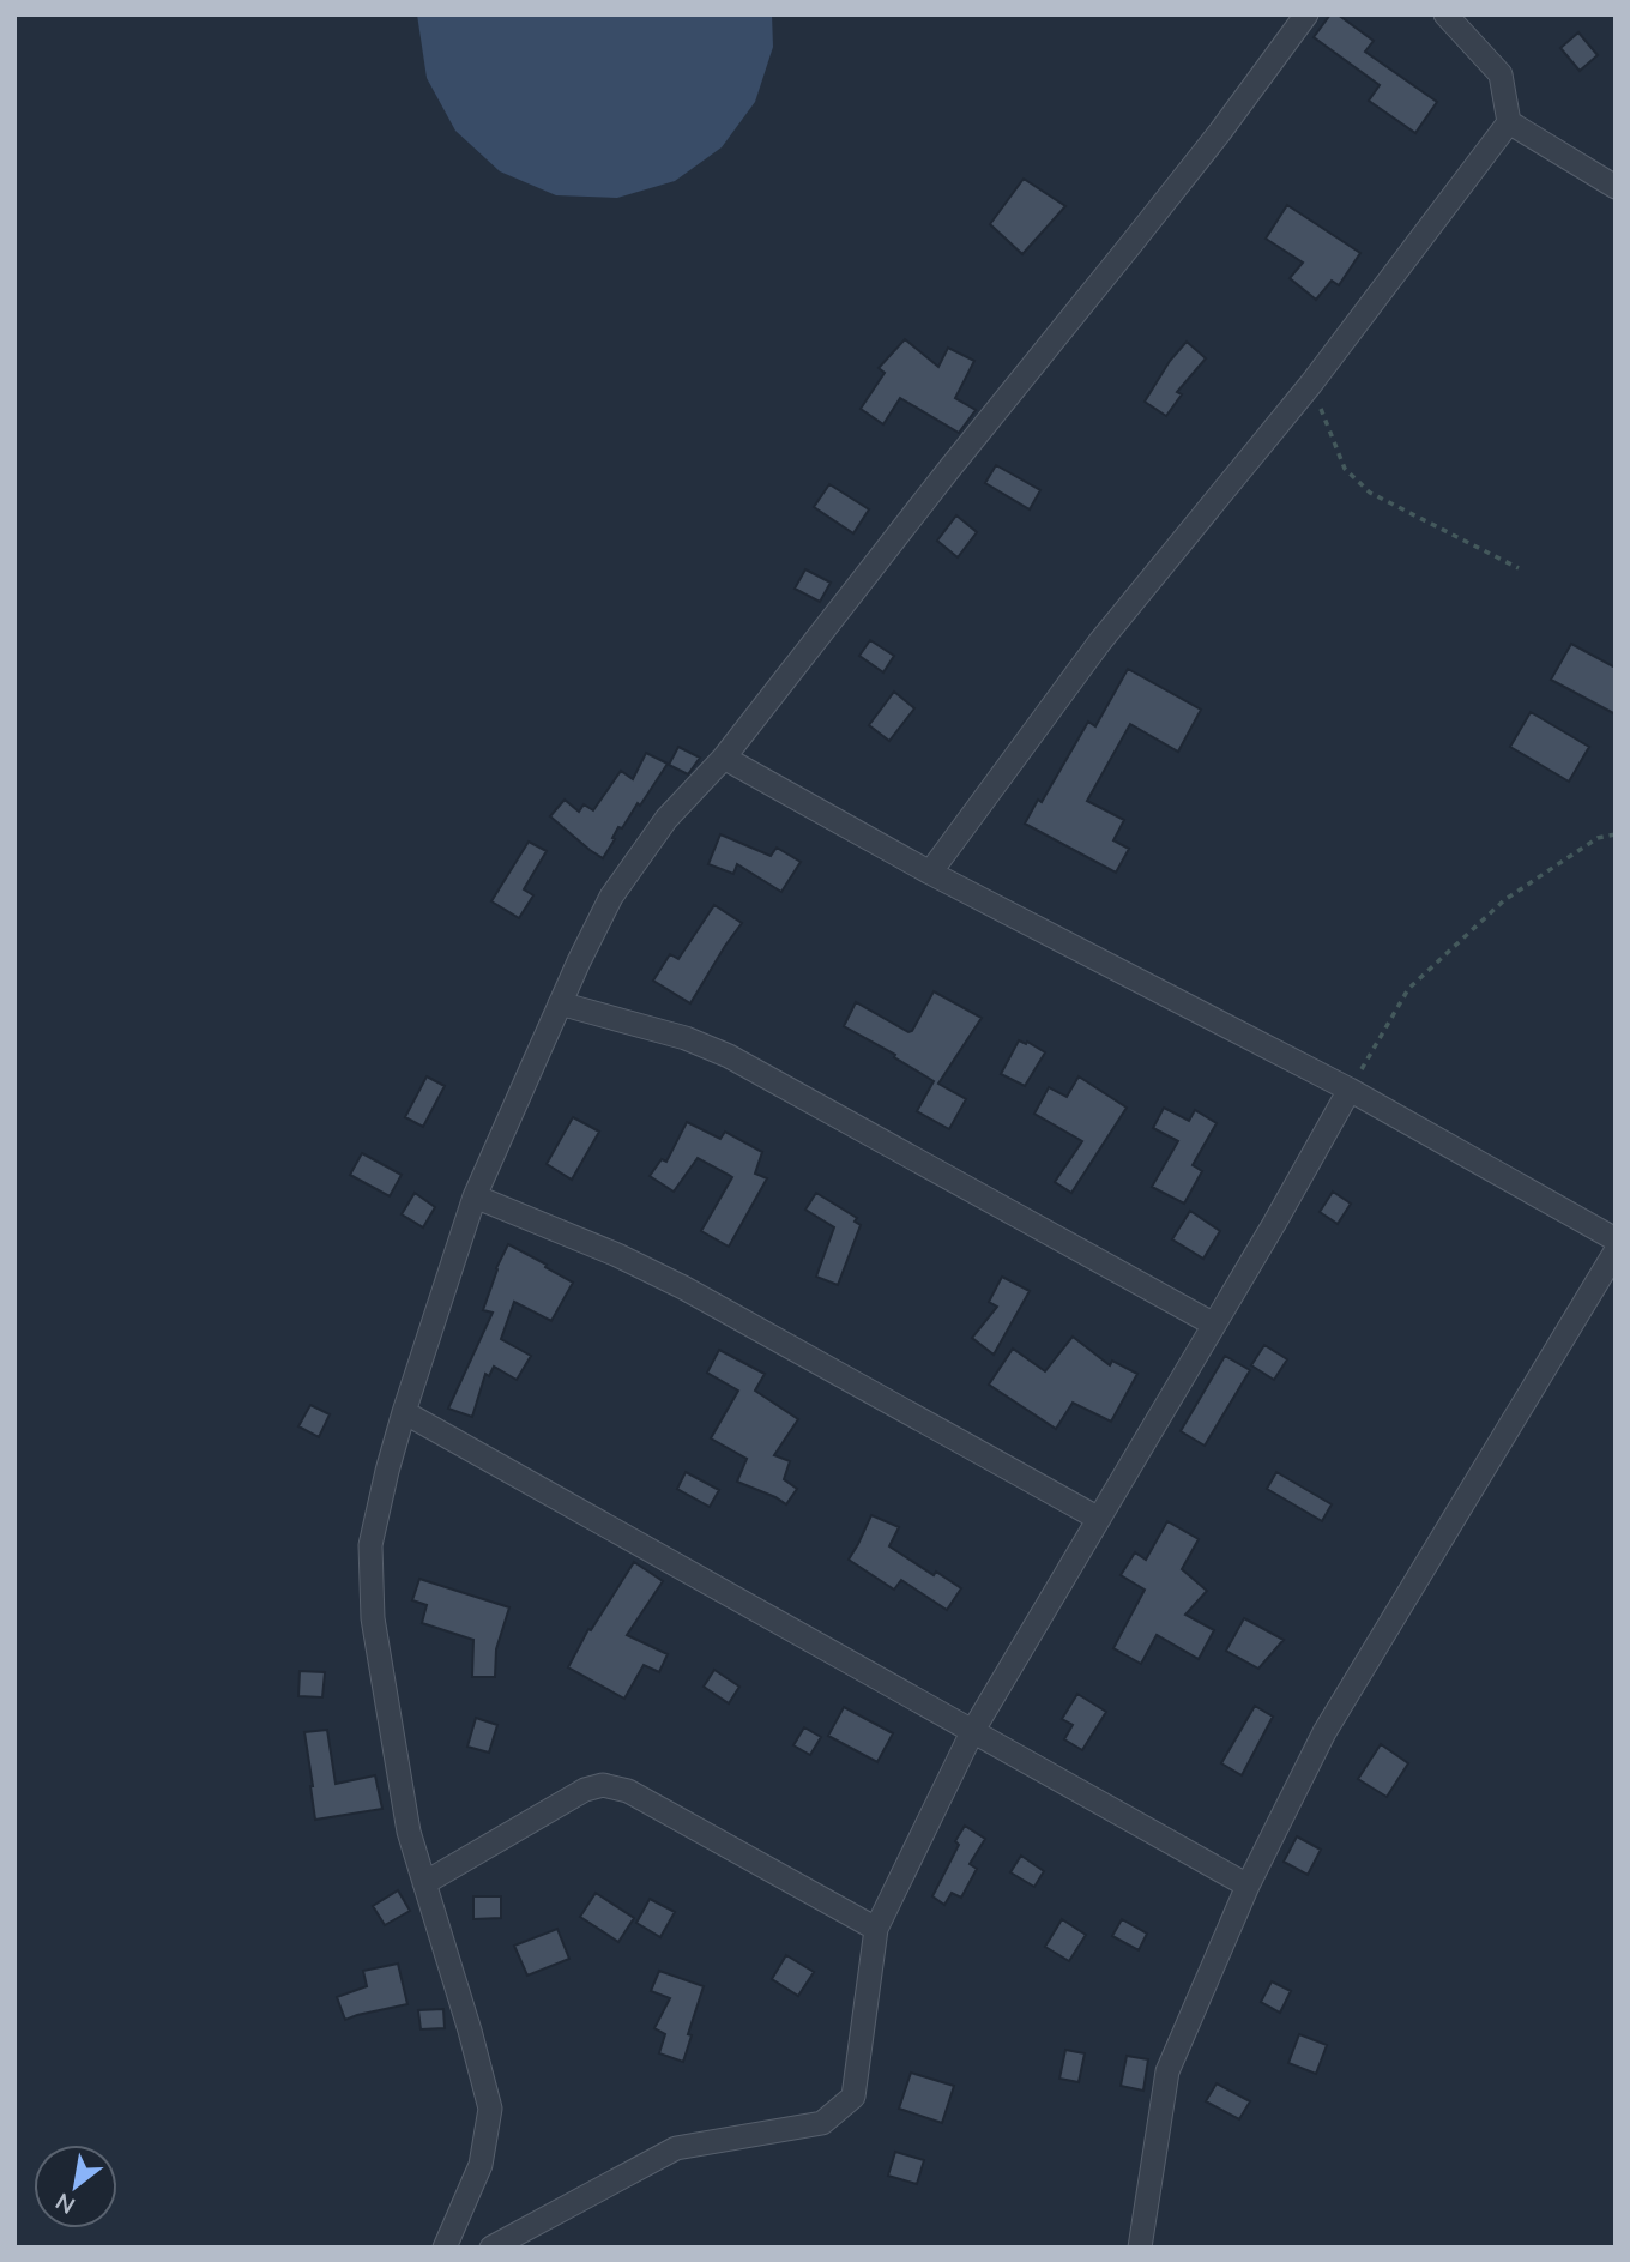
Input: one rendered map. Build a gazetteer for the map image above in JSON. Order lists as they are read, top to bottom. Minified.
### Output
{"north":"bottom left"}
